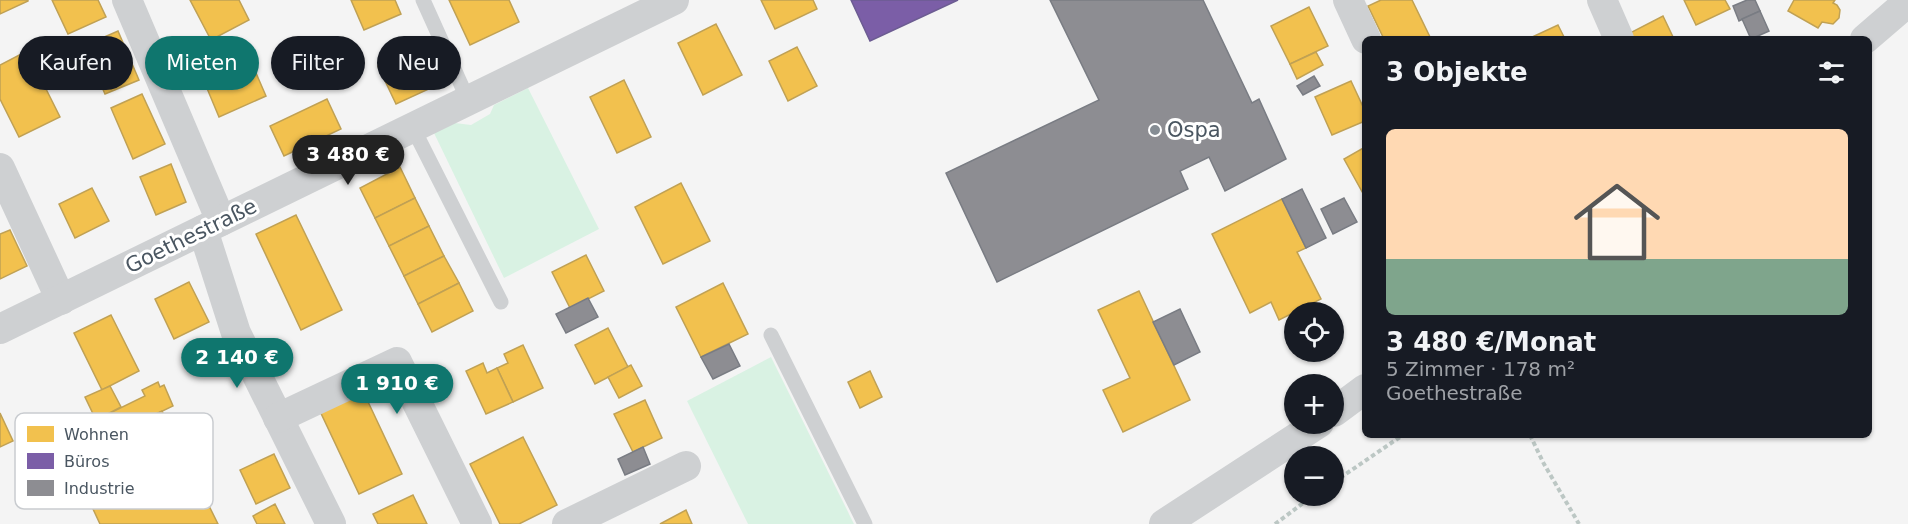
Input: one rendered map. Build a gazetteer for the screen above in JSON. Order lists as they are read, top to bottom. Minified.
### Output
{"streets":{"street":["Goethestraße"]},"places":["Ospa"],"legend":["Wohnen","Büros","Industrie"],"page":{"chip":["Kaufen","Mieten","Filter","Neu"],"heading":"3 Objekte","list":[{"name":"3 480 €/Monat","note":"5 Zimmer · 178 m² · Goethestraße"}],"price":["3 480 €","2 140 €","1 910 €"],"map_buttons":["+","−"]}}
